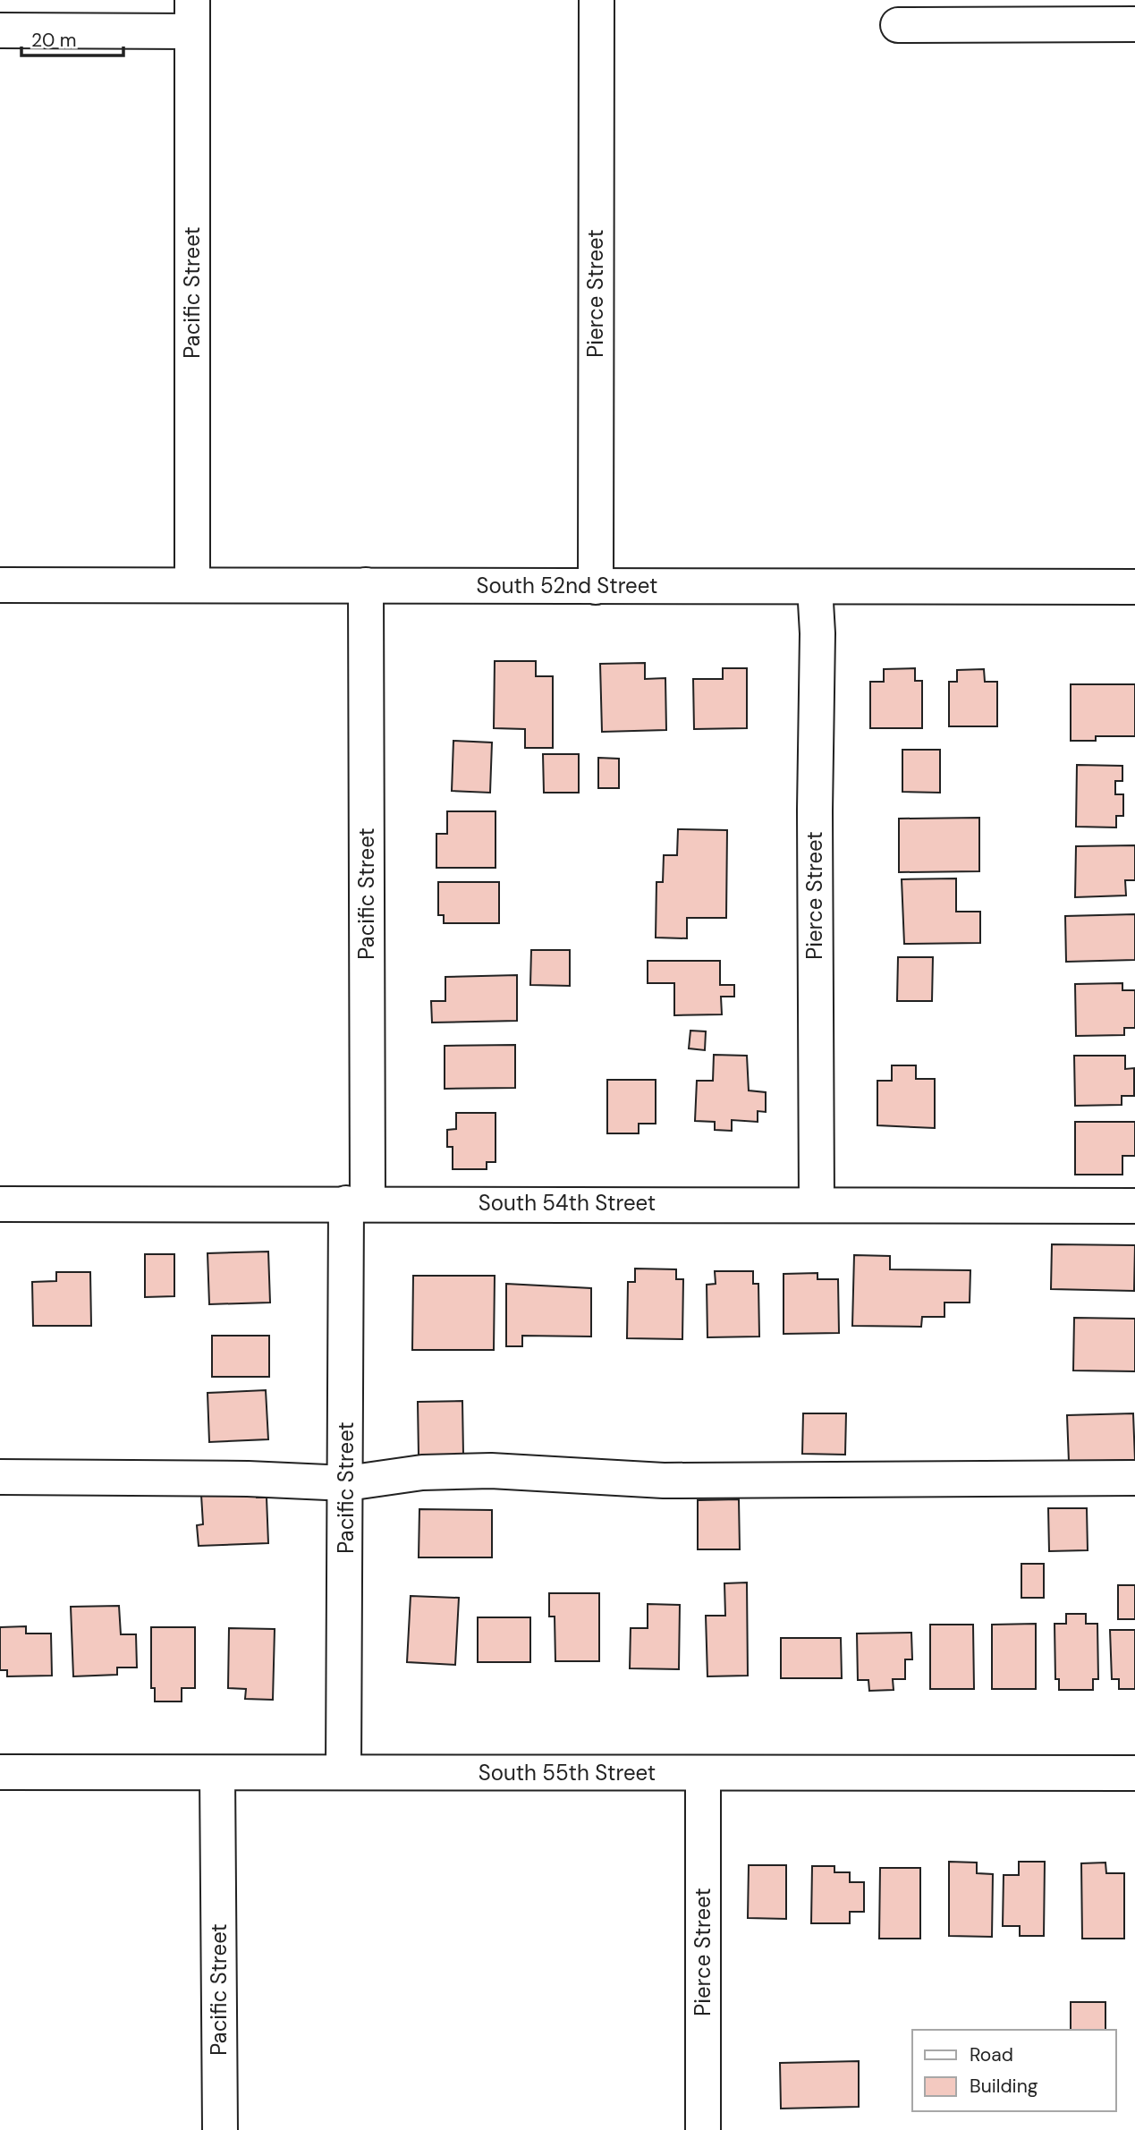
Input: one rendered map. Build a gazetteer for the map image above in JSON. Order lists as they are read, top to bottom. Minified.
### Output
{"streets":{"street":["Pacific Street","Pierce Street","South 52nd Street","South 54th Street","South 55th Street"]},"crossings":[["Pacific Street","South 52nd Street"],["Pacific Street","South 54th Street"],["Pacific Street","South 55th Street"],["Pierce Street","South 52nd Street"],["Pierce Street","South 54th Street"],["Pierce Street","South 55th Street"]],"legend":["Road","Building"],"scale_bar":"20 m"}
